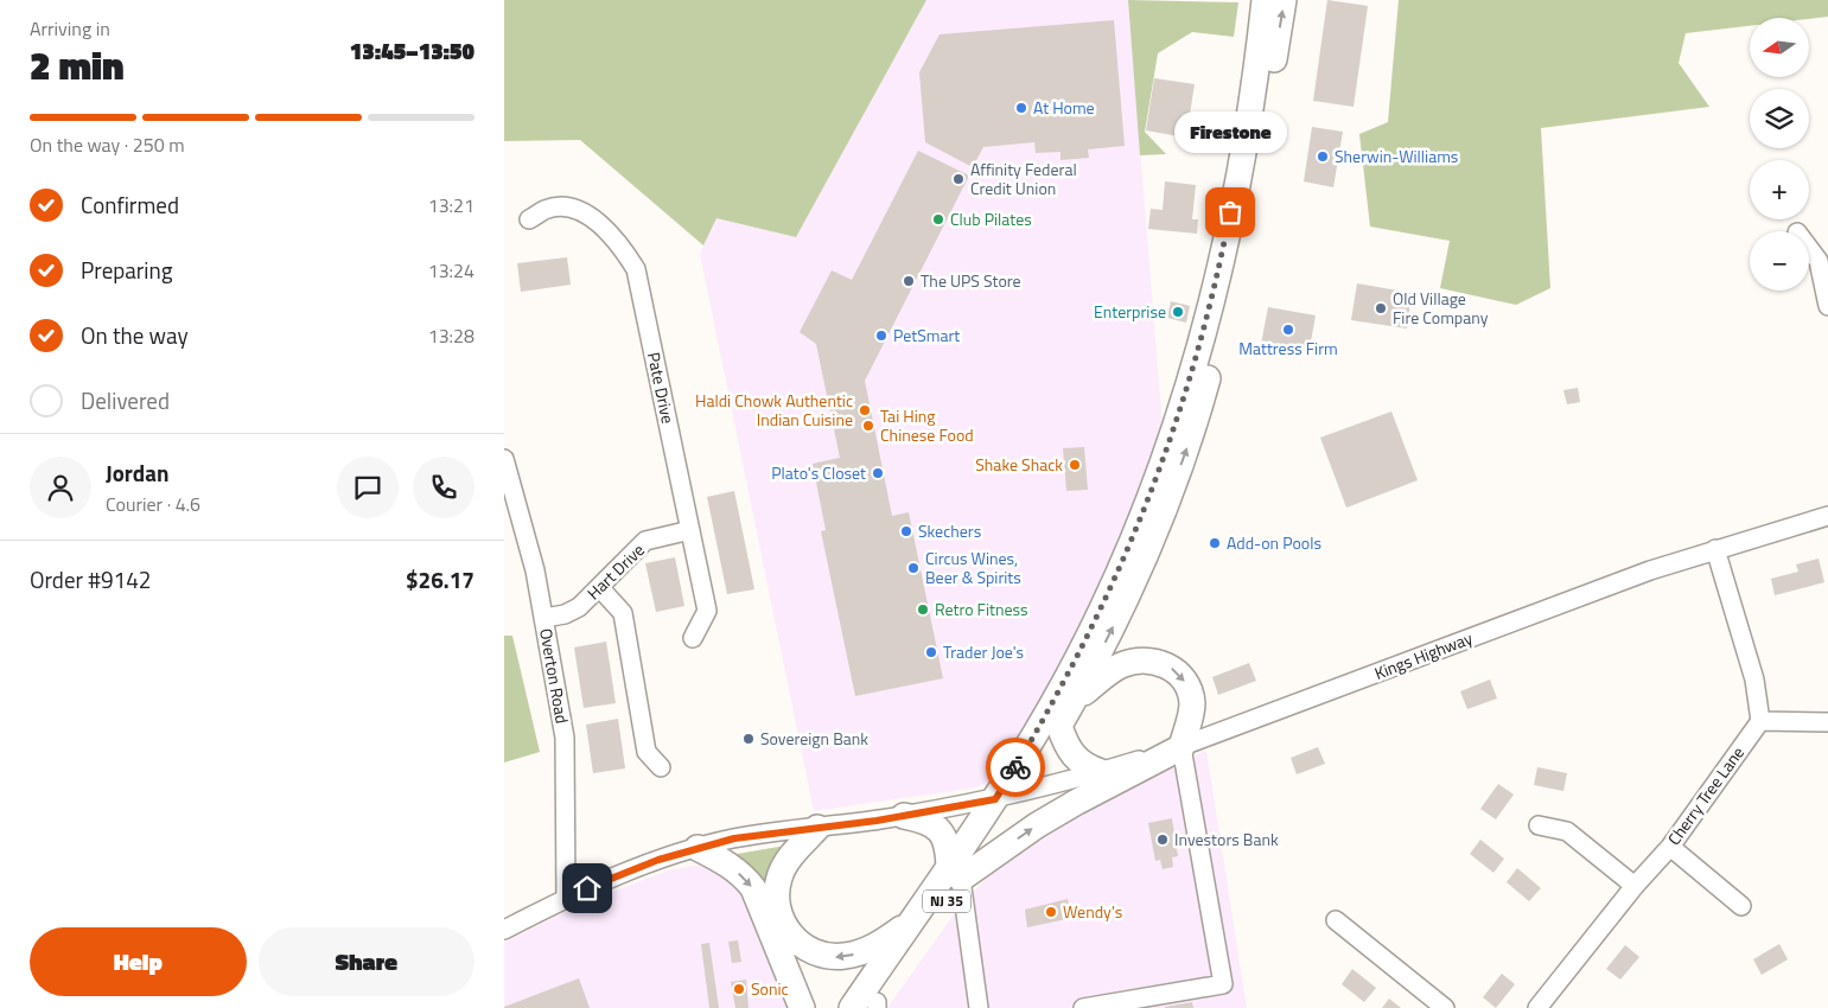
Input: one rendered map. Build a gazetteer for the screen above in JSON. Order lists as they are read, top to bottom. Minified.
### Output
{"streets":{"highway":["NJ 35"],"street":["Pate Drive","Hart Drive","Kings Highway","Overton Road","Cherry Tree Lane"]},"crossings":[["Pate Drive","Hart Drive"],["Hart Drive","Overton Road"],["Kings Highway","NJ 35"]],"places":["At Home","Sherwin-Williams","Affinity Federal Credit Union","Firestone","Club Pilates","The UPS Store","Old Village Fire Company","Enterprise","Mattress Firm","PetSmart","Haldi Chowk Authentic Indian Cuisine","Tai Hing Chinese Food","Shake Shack","Plato's Closet","Skechers","Add-on Pools","Circus Wines, Beer & Spirits","Retro Fitness","Trader Joe's","Sovereign Bank","Investors Bank","Wendy's","Sonic"],"north":"left","page":{"heading":["2 min","Arriving in","13:45–13:50"],"panel":["Jordan","Courier · 4.6","Order #9142","$26.17"],"map_buttons":["+","−"],"bar":"On the way · 250 m","bubble":"Firestone","list":[["Confirmed","13:21"],["Preparing","13:24"],["On the way","13:28"],"Delivered"],"buttons":["Help","Share"]}}
